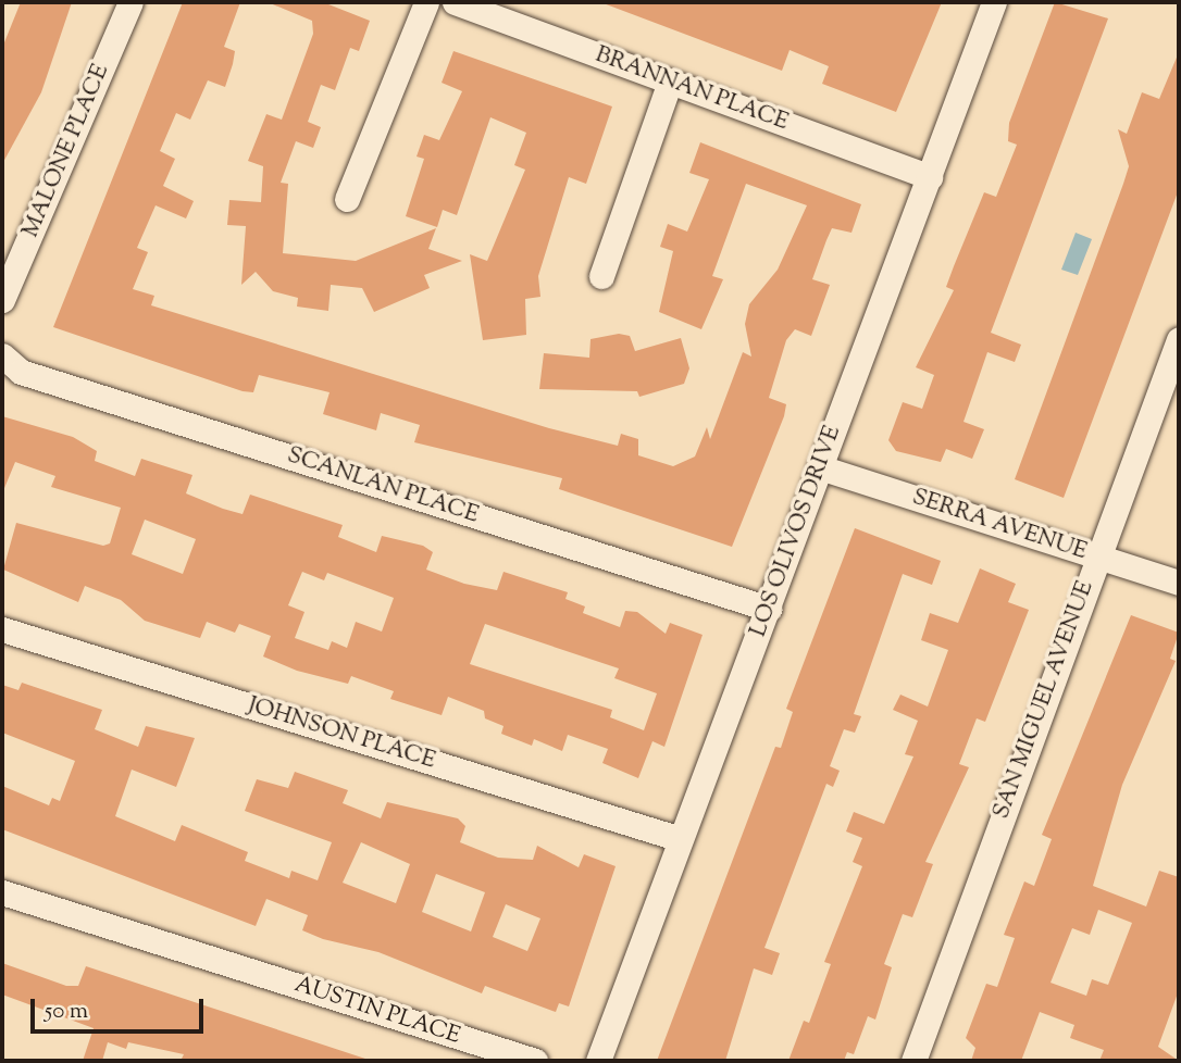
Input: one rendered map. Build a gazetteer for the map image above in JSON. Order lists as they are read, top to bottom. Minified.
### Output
{"streets":{"street":["BRANNAN PLACE","MALONE PLACE","SCANLAN PLACE","SERRA AVENUE","LOS OLIVOS DRIVE","SAN MIGUEL AVENUE","JOHNSON PLACE","AUSTIN PLACE"]},"crossings":[["BRANNAN PLACE","LOS OLIVOS DRIVE"],["SCANLAN PLACE","LOS OLIVOS DRIVE"],["SERRA AVENUE","LOS OLIVOS DRIVE"],["SERRA AVENUE","SAN MIGUEL AVENUE"],["LOS OLIVOS DRIVE","JOHNSON PLACE"]],"scale_bar":"50 m"}
